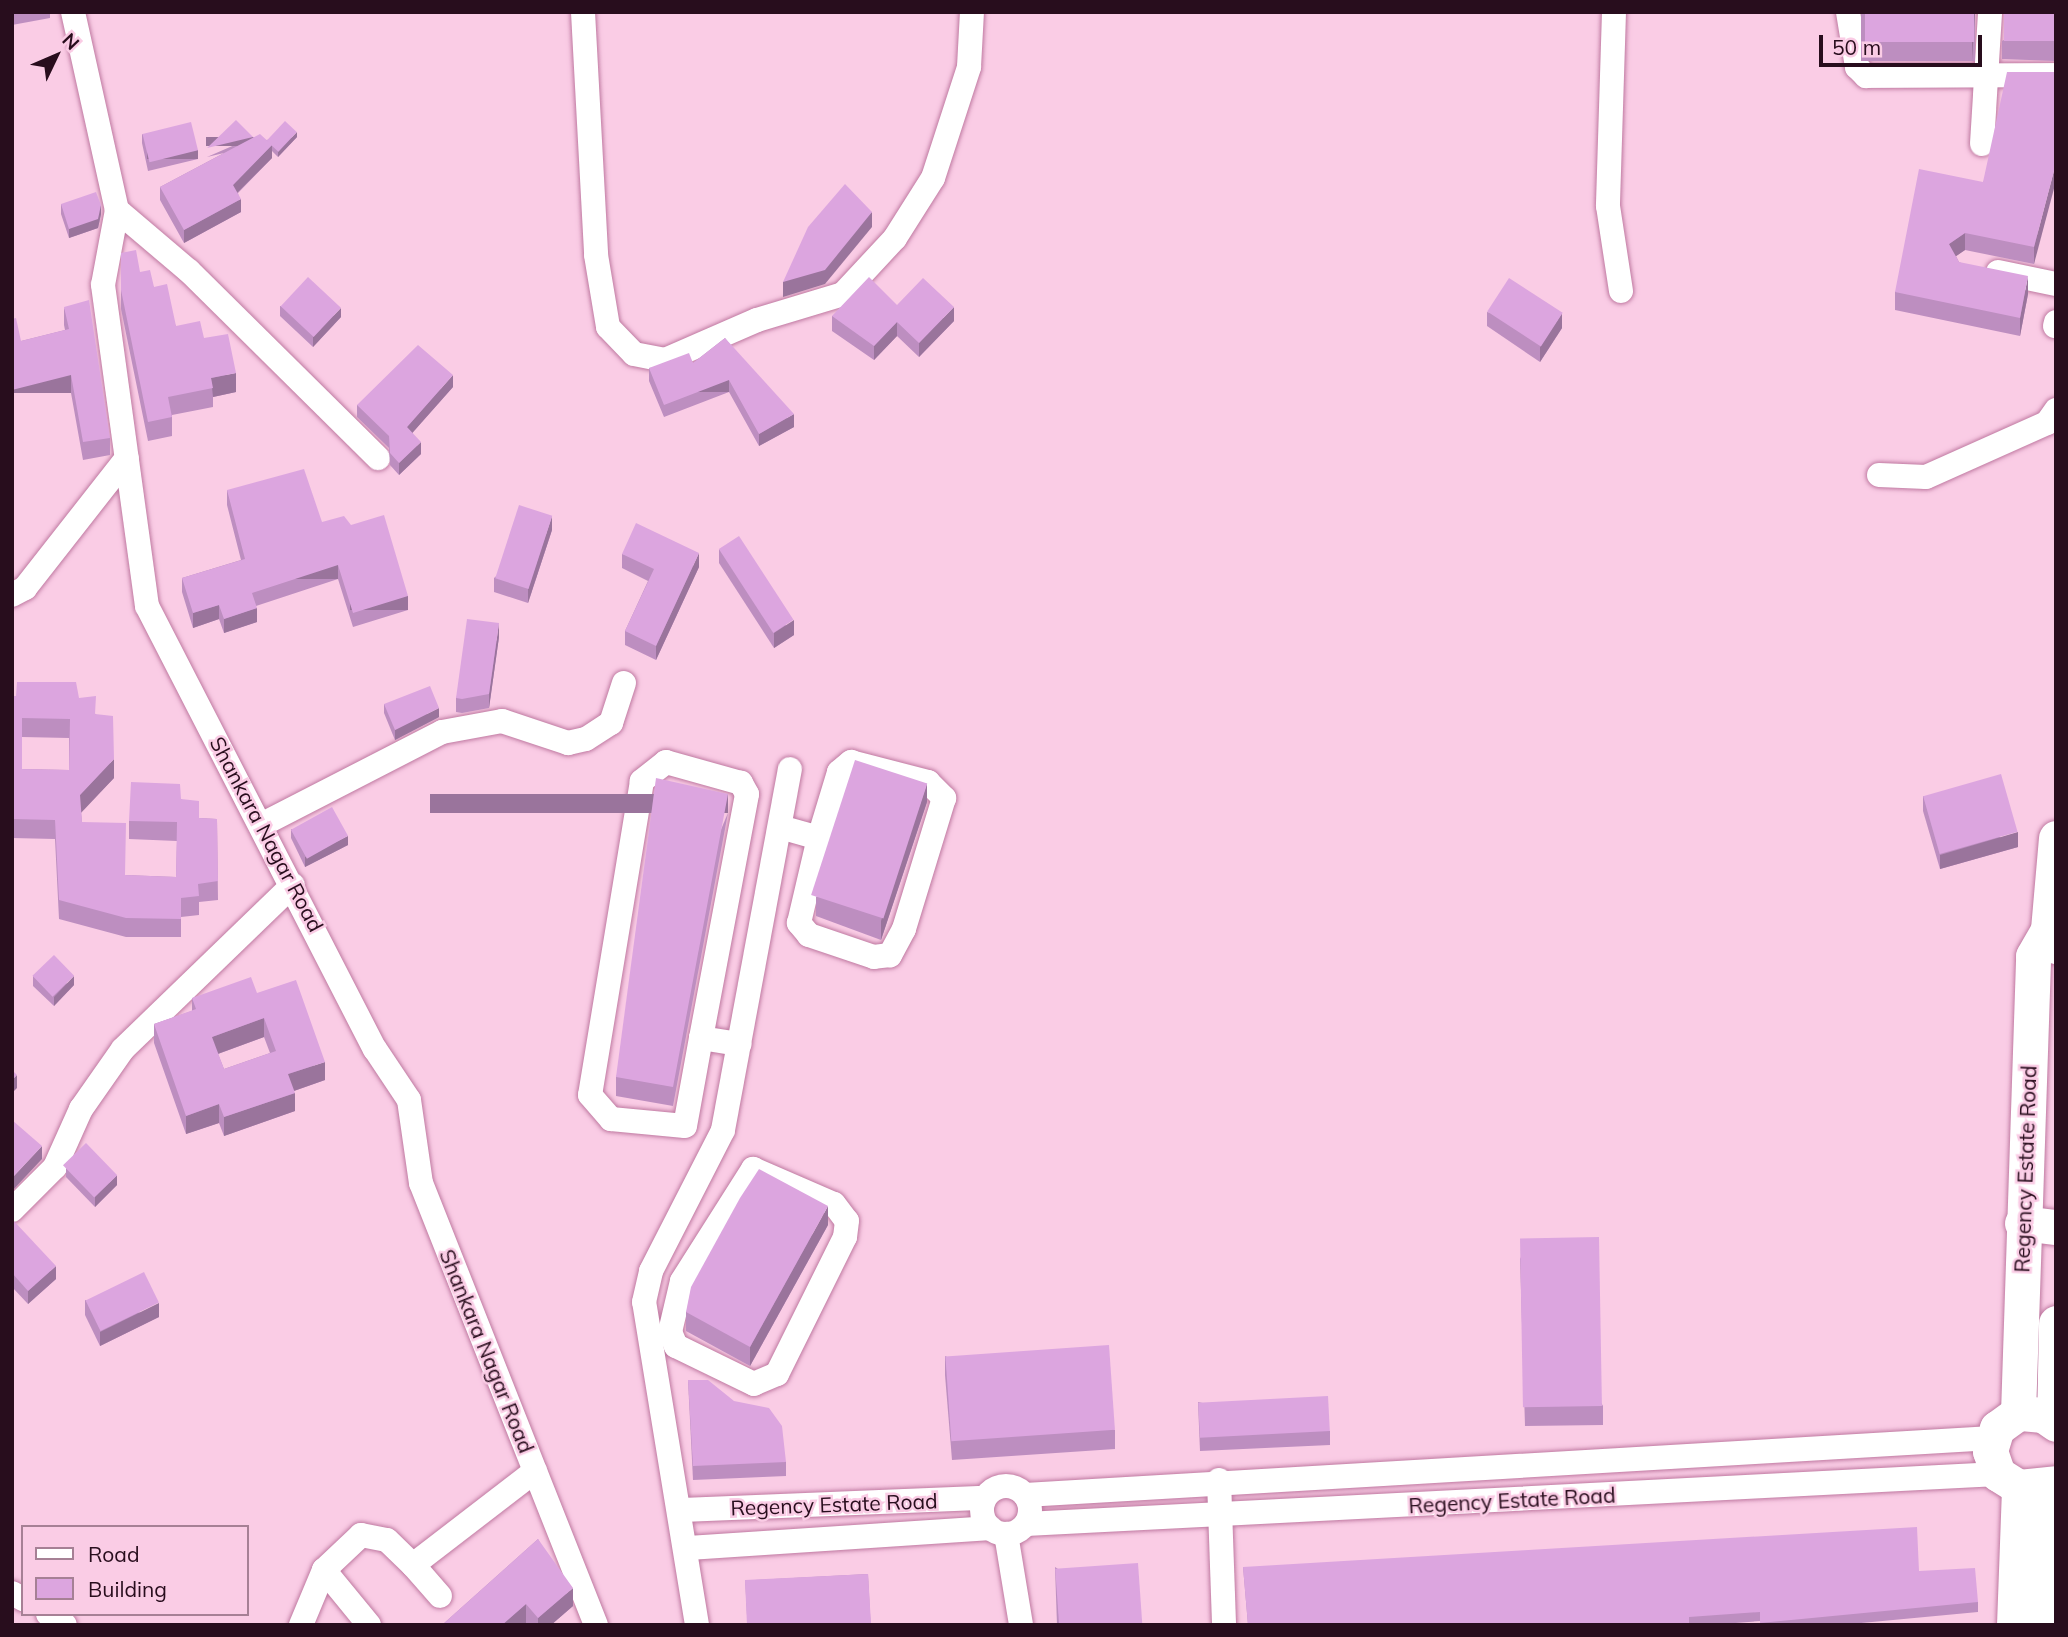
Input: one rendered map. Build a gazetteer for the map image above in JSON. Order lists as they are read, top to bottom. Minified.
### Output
{"streets":{"street":["Shankara Nagar Road","Regency Estate Road"]},"legend":["Road","Building"],"scale_bar":"50 m","north":"top right"}
